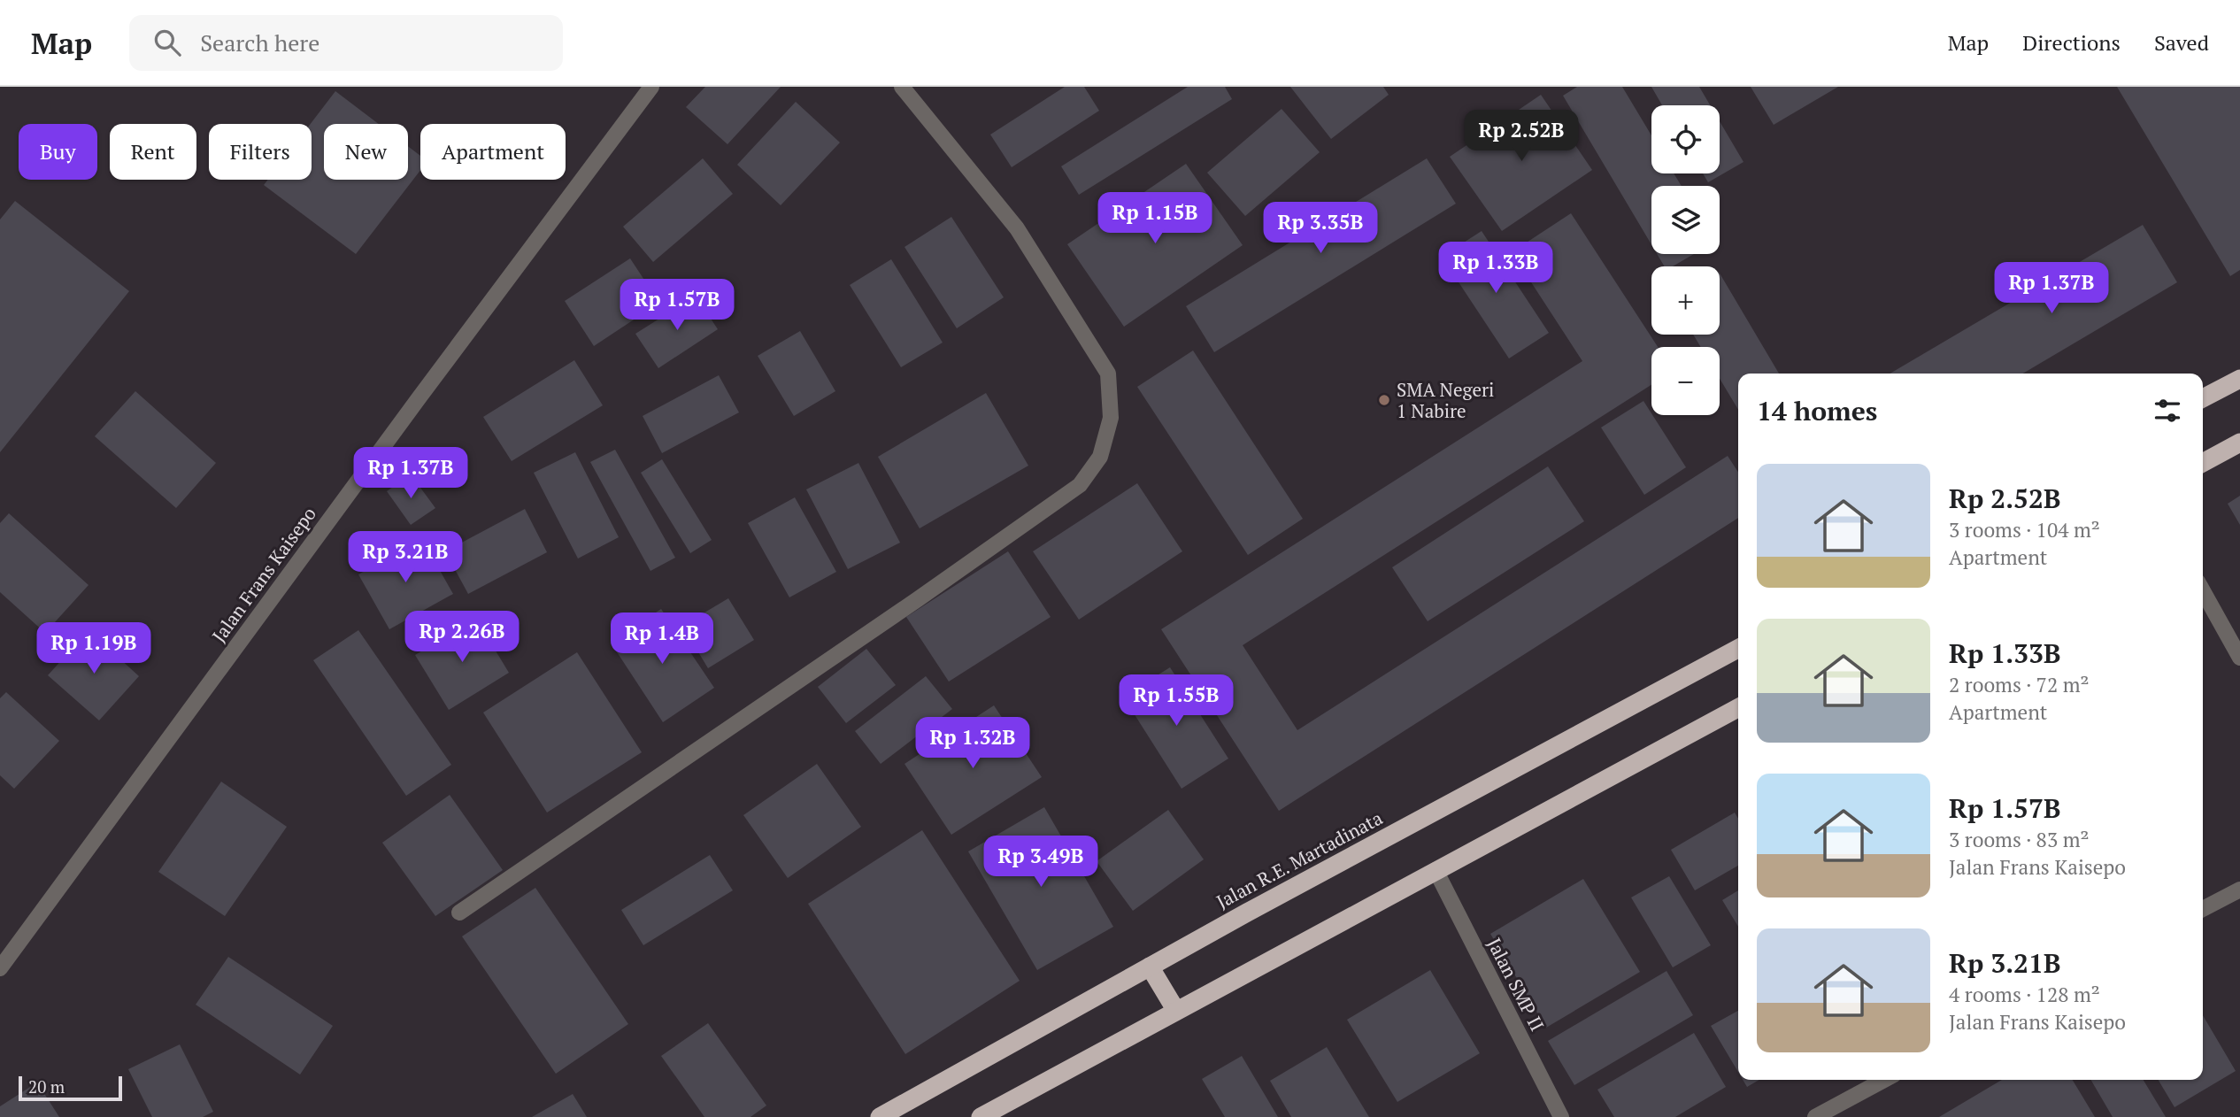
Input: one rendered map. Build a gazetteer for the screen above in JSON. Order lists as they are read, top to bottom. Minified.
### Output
{"streets":{"highway":["Jalan R.E. Martadinata"],"street":["Jalan Frans Kaisepo","Jalan SMP II"]},"places":["SMA Negeri 1 Nabire"],"scale_bar":"20 m","page":{"header":"Map","search":"Search here","nav":["Map","Directions","Saved"],"map_buttons":["+","−"],"price":["Rp 2.52B","Rp 1.15B","Rp 3.35B","Rp 1.33B","Rp 1.37B","Rp 1.57B","Rp 1.37B","Rp 3.21B","Rp 2.26B","Rp 1.4B","Rp 1.19B","Rp 1.55B","Rp 1.32B","Rp 3.49B"],"chip":["Buy","Rent","Filters","New","Apartment"],"heading":"14 homes","list":[{"name":"Rp 2.52B","note":"3 rooms · 104 m² · Apartment"},{"name":"Rp 1.33B","note":"2 rooms · 72 m² · Apartment"},{"name":"Rp 1.57B","note":"3 rooms · 83 m² · Jalan Frans Kaisepo"},{"name":"Rp 3.21B","note":"4 rooms · 128 m² · Jalan Frans Kaisepo"}],"scale":"20 m"}}
